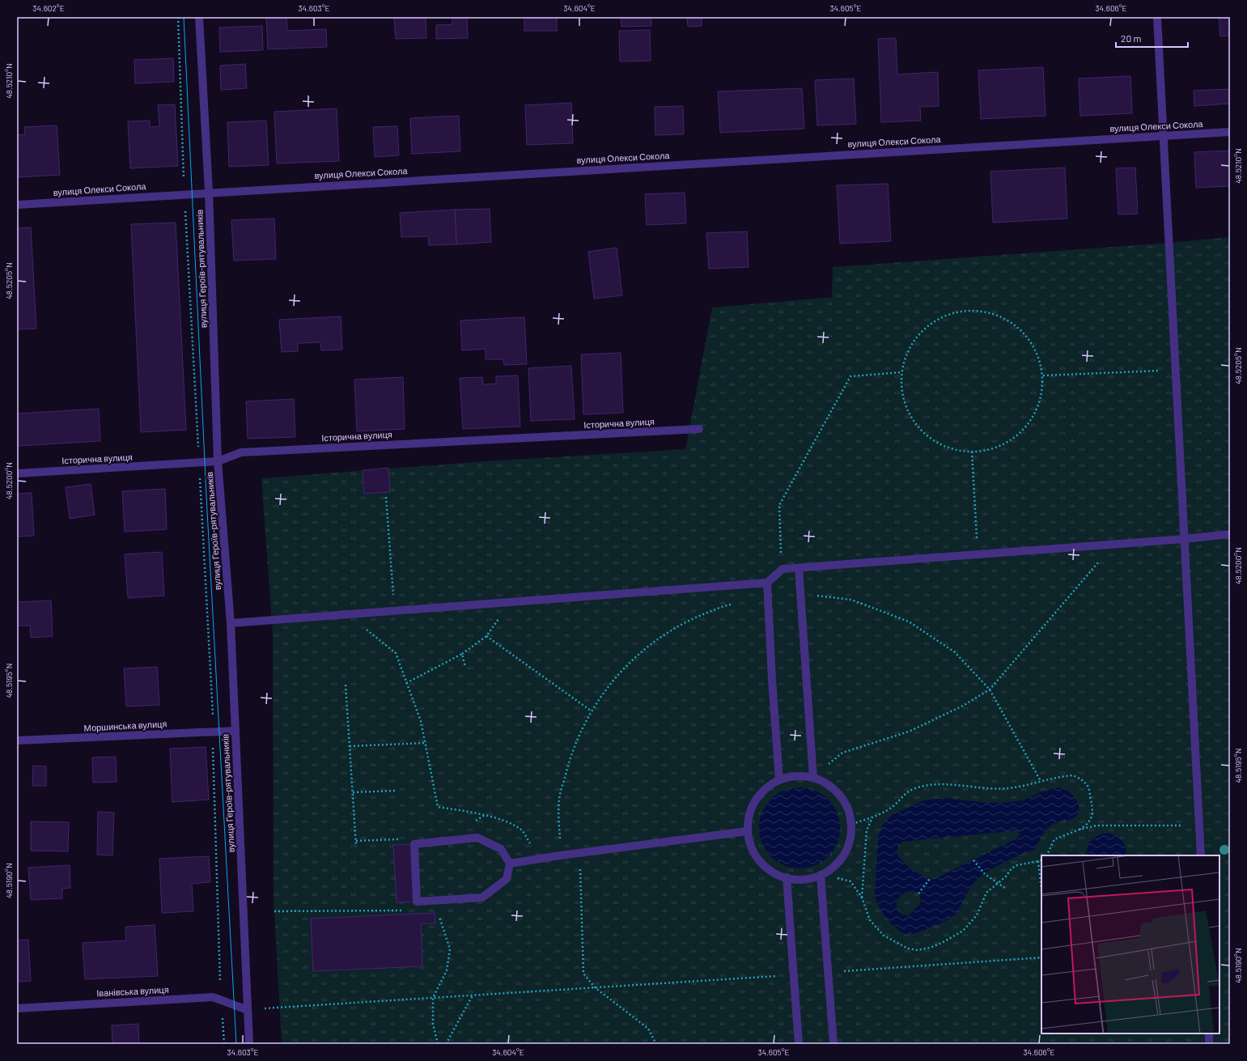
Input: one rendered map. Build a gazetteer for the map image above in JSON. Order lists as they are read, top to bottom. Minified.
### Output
{"streets":{"street":["вулиця Олекси Сокола","вулиця Героїв-рятувальників","Історична вулиця","Моршинська вулиця","Іванівська вулиця"]},"crossings":[["вулиця Олекси Сокола","вулиця Героїв-рятувальників"],["вулиця Героїв-рятувальників","Історична вулиця"],["вулиця Героїв-рятувальників","Моршинська вулиця"],["вулиця Героїв-рятувальників","Іванівська вулиця"]],"scale_bar":"20 m","coordinates":["34.602°E","34.603°E","34.604°E","34.605°E","34.606°E","48.5210°N","48.5205°N","48.5200°N","48.5195°N","48.5190°N"]}
